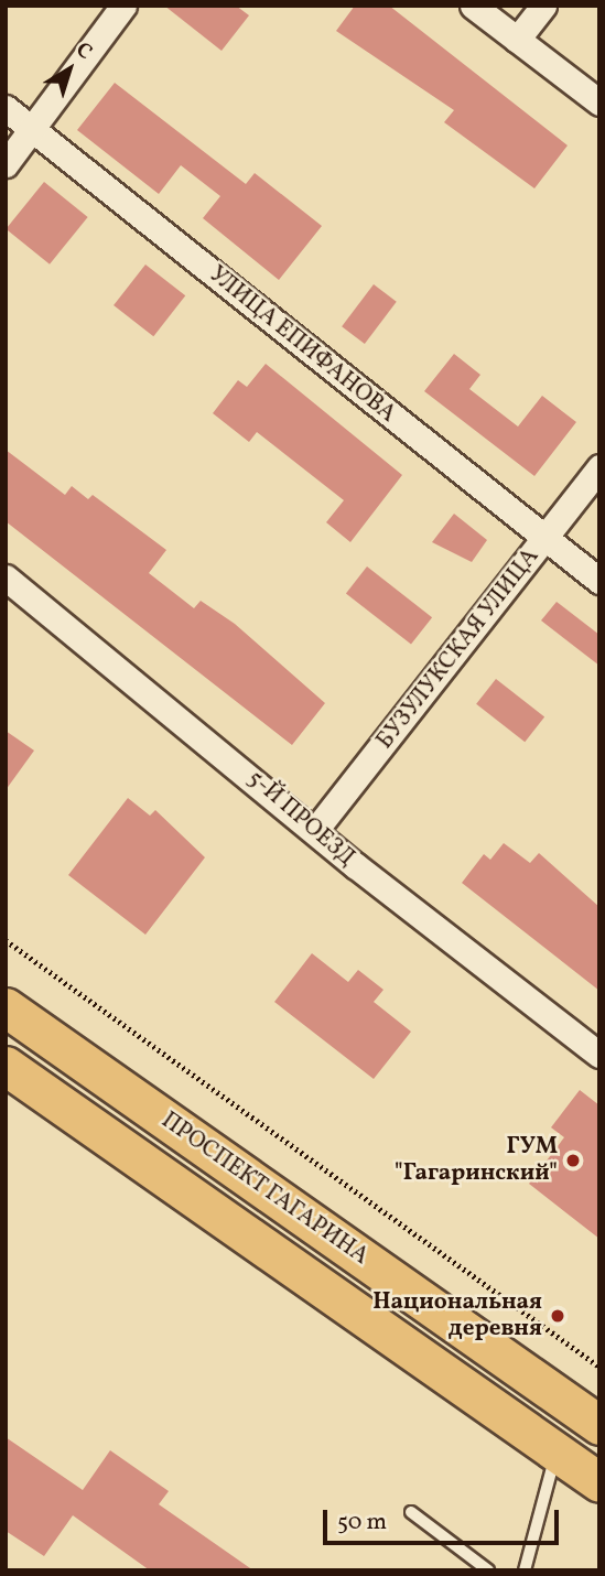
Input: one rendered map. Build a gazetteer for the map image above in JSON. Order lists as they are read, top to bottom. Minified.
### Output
{"streets":{"main road":["ПРОСПЕКТ ГАГАРИНА"],"street":["УЛИЦА ЕПИФАНОВА","БУЗУЛУКСКАЯ УЛИЦА","5-Й ПРОЕЗД"]},"crossings":[["УЛИЦА ЕПИФАНОВА","БУЗУЛУКСКАЯ УЛИЦА"],["БУЗУЛУКСКАЯ УЛИЦА","5-Й ПРОЕЗД"]],"places":["ГУМ \"Гагаринский\"","Национальная деревня"],"scale_bar":"50 m","north":"top right"}
